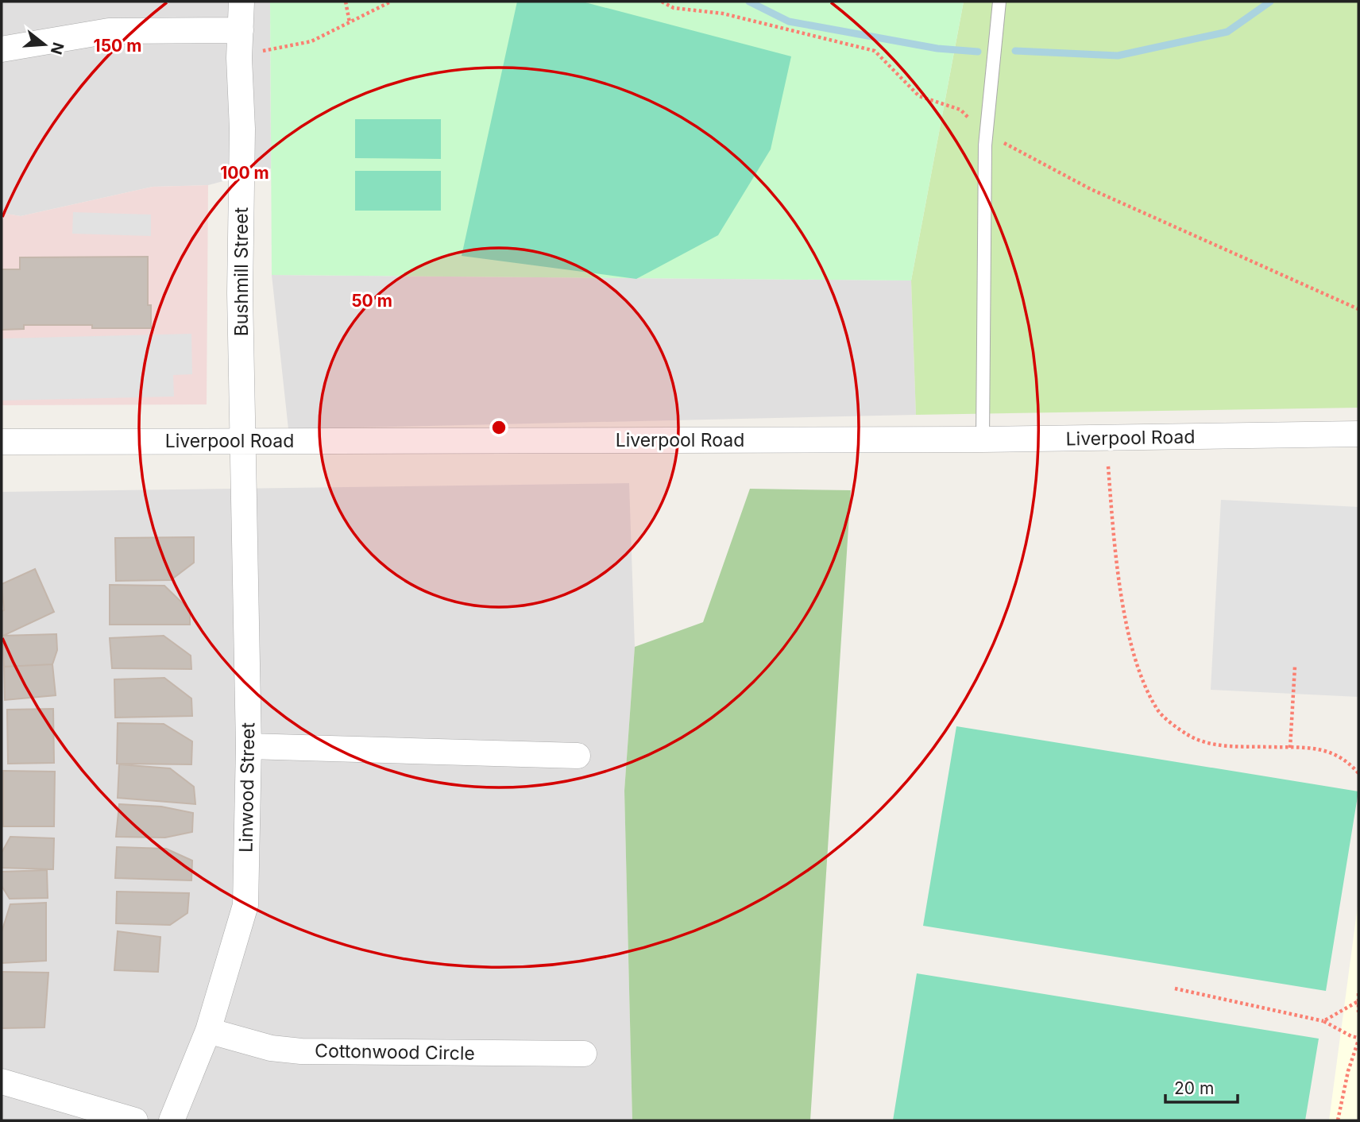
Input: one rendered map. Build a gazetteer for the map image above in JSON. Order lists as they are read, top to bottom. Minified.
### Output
{"streets":{"street":["Bushmill Street","Liverpool Road","Linwood Street","Cottonwood Circle"]},"crossings":[["Bushmill Street","Liverpool Road"],["Bushmill Street","Linwood Street"],["Liverpool Road","Linwood Street"],["Linwood Street","Cottonwood Circle"]],"scale_bar":"20 m","north":"right","rings":["150 m","100 m","50 m"]}
